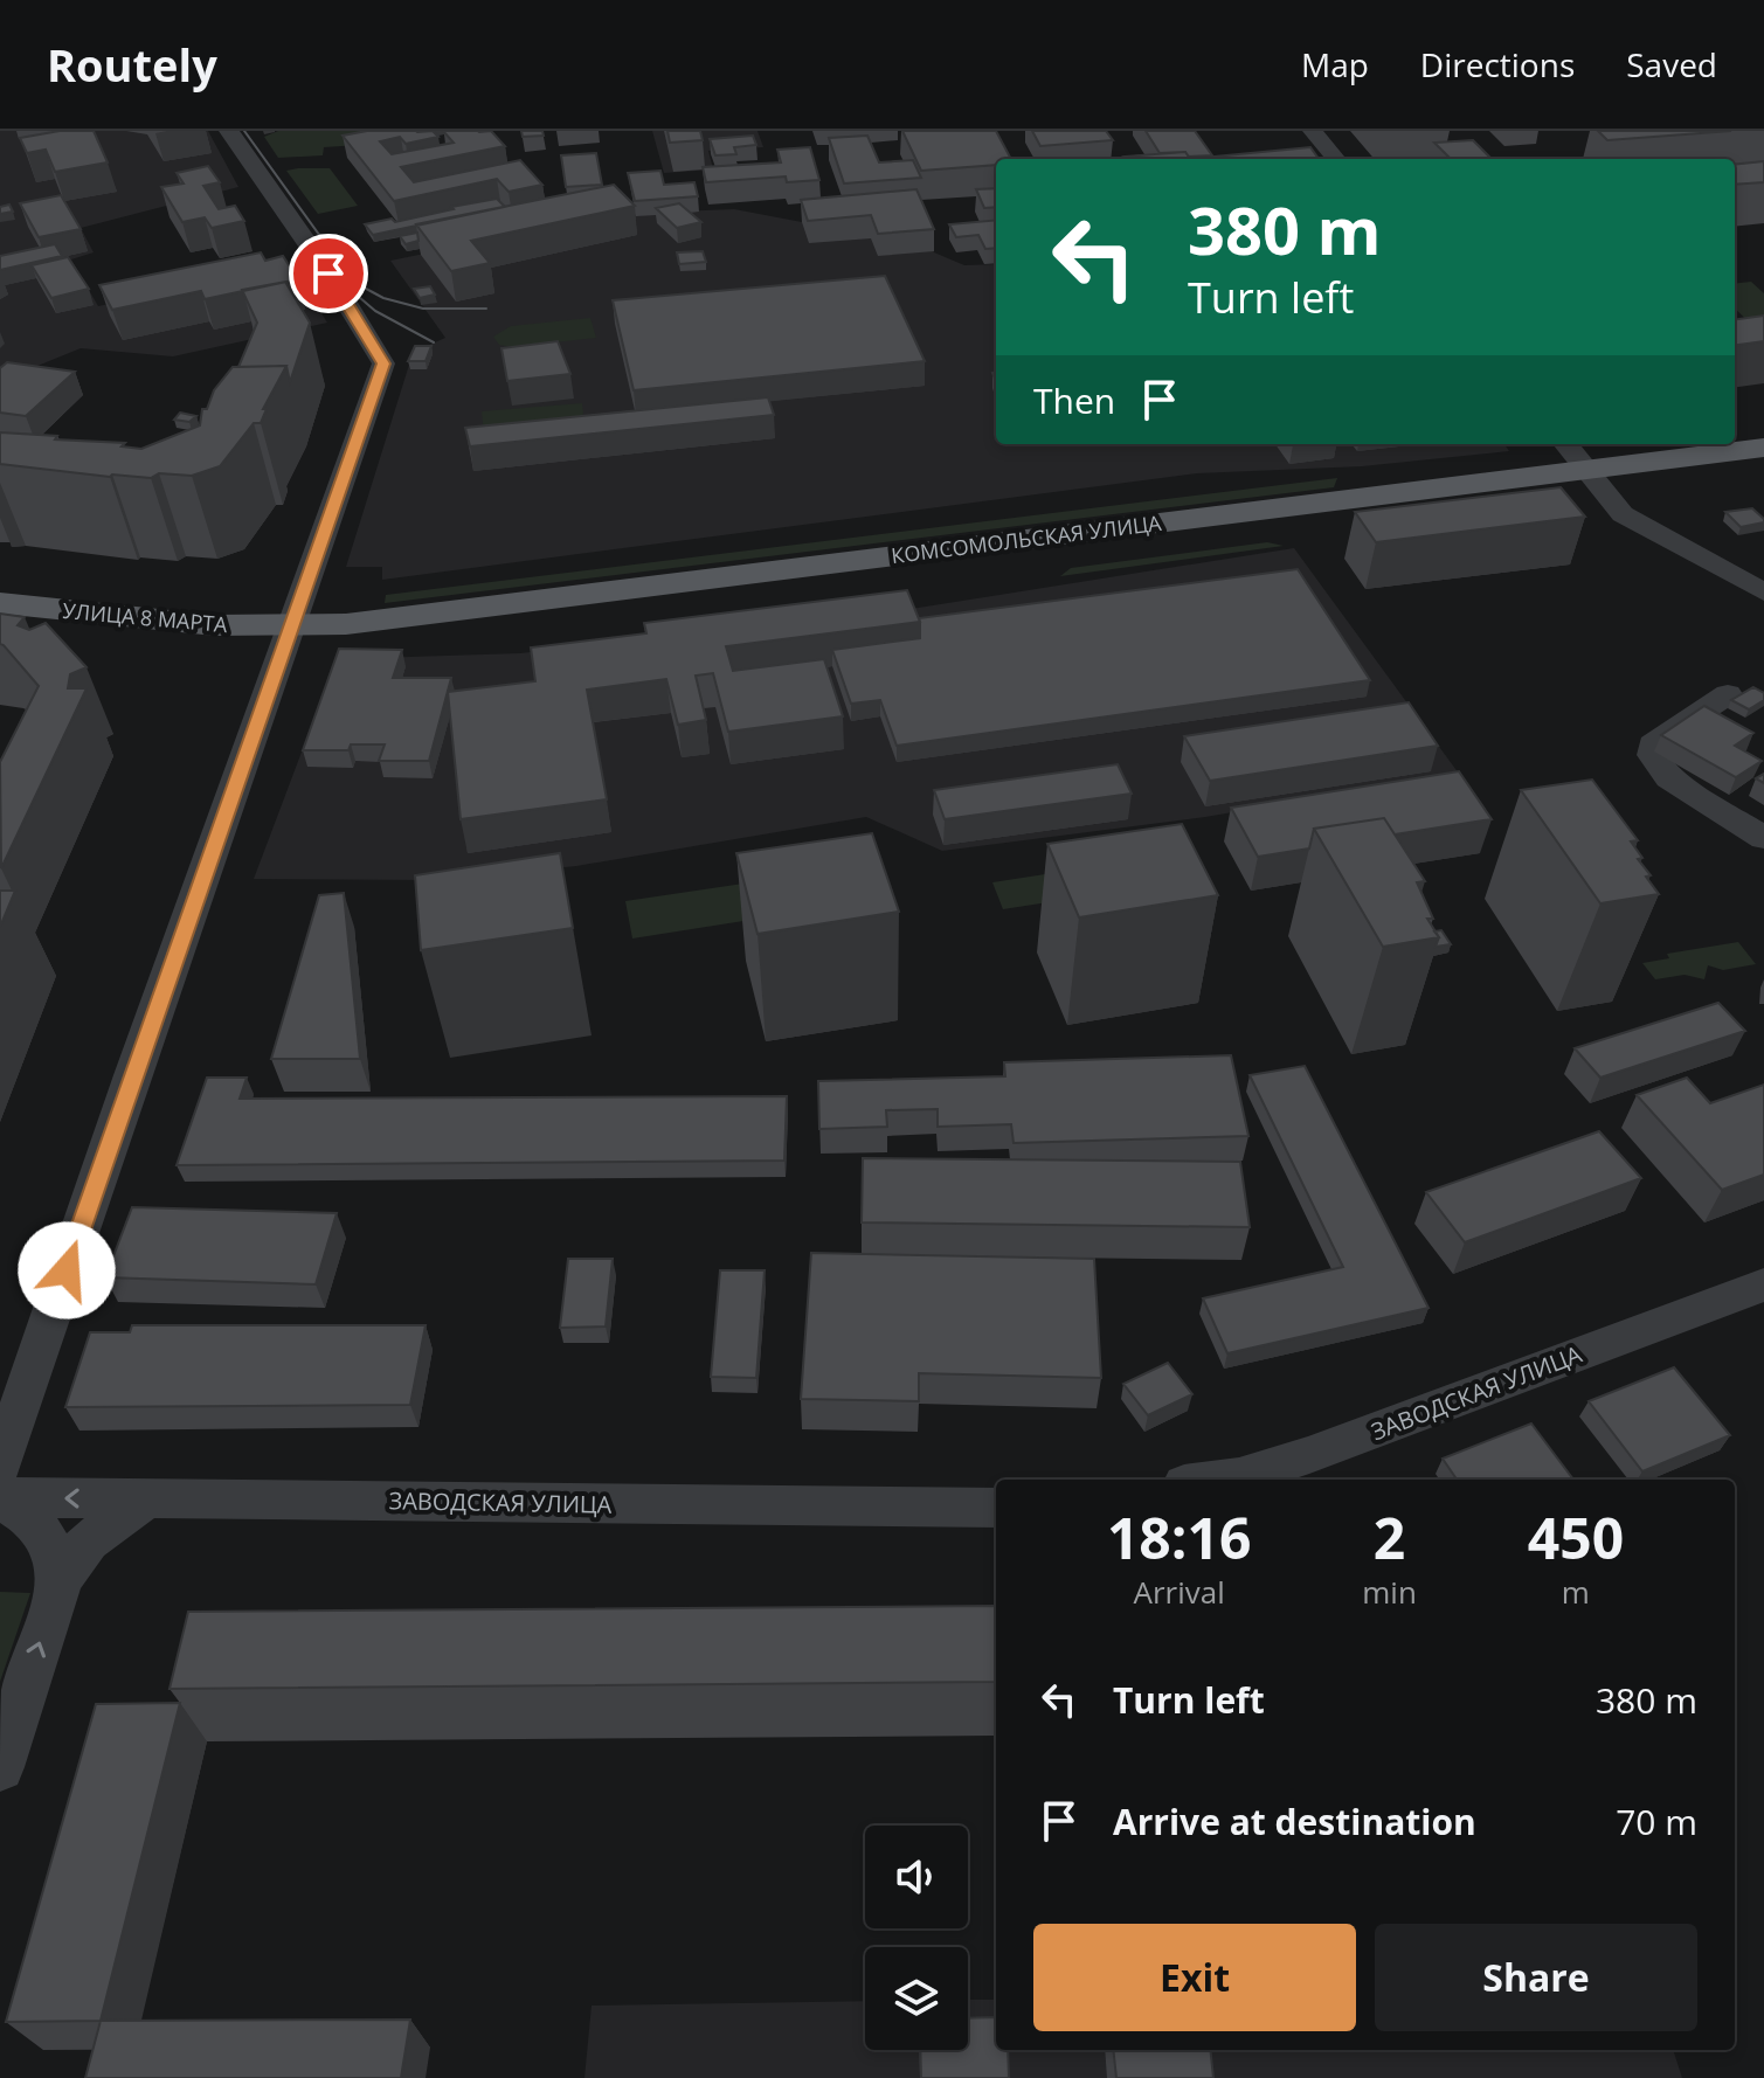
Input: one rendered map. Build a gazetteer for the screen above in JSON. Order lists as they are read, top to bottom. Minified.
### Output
{"streets":{"main road":["КОМСОМОЛЬСКАЯ УЛИЦА","УЛИЦА 8 МАРТА"],"street":["ЗАВОДСКАЯ УЛИЦА"]},"crossings":[["КОМСОМОЛЬСКАЯ УЛИЦА","УЛИЦА 8 МАРТА"]],"page":{"header":"Routely","nav":["Map","Directions","Saved"],"turn":["380 m","Turn left"],"then":"Then","eta":["18:16","Arrival","2","min","450","m"],"list":[{"name":"Turn left","value":"380 m"},{"name":"Arrive at destination","value":"70 m"}],"buttons":["Exit","Share"]}}
